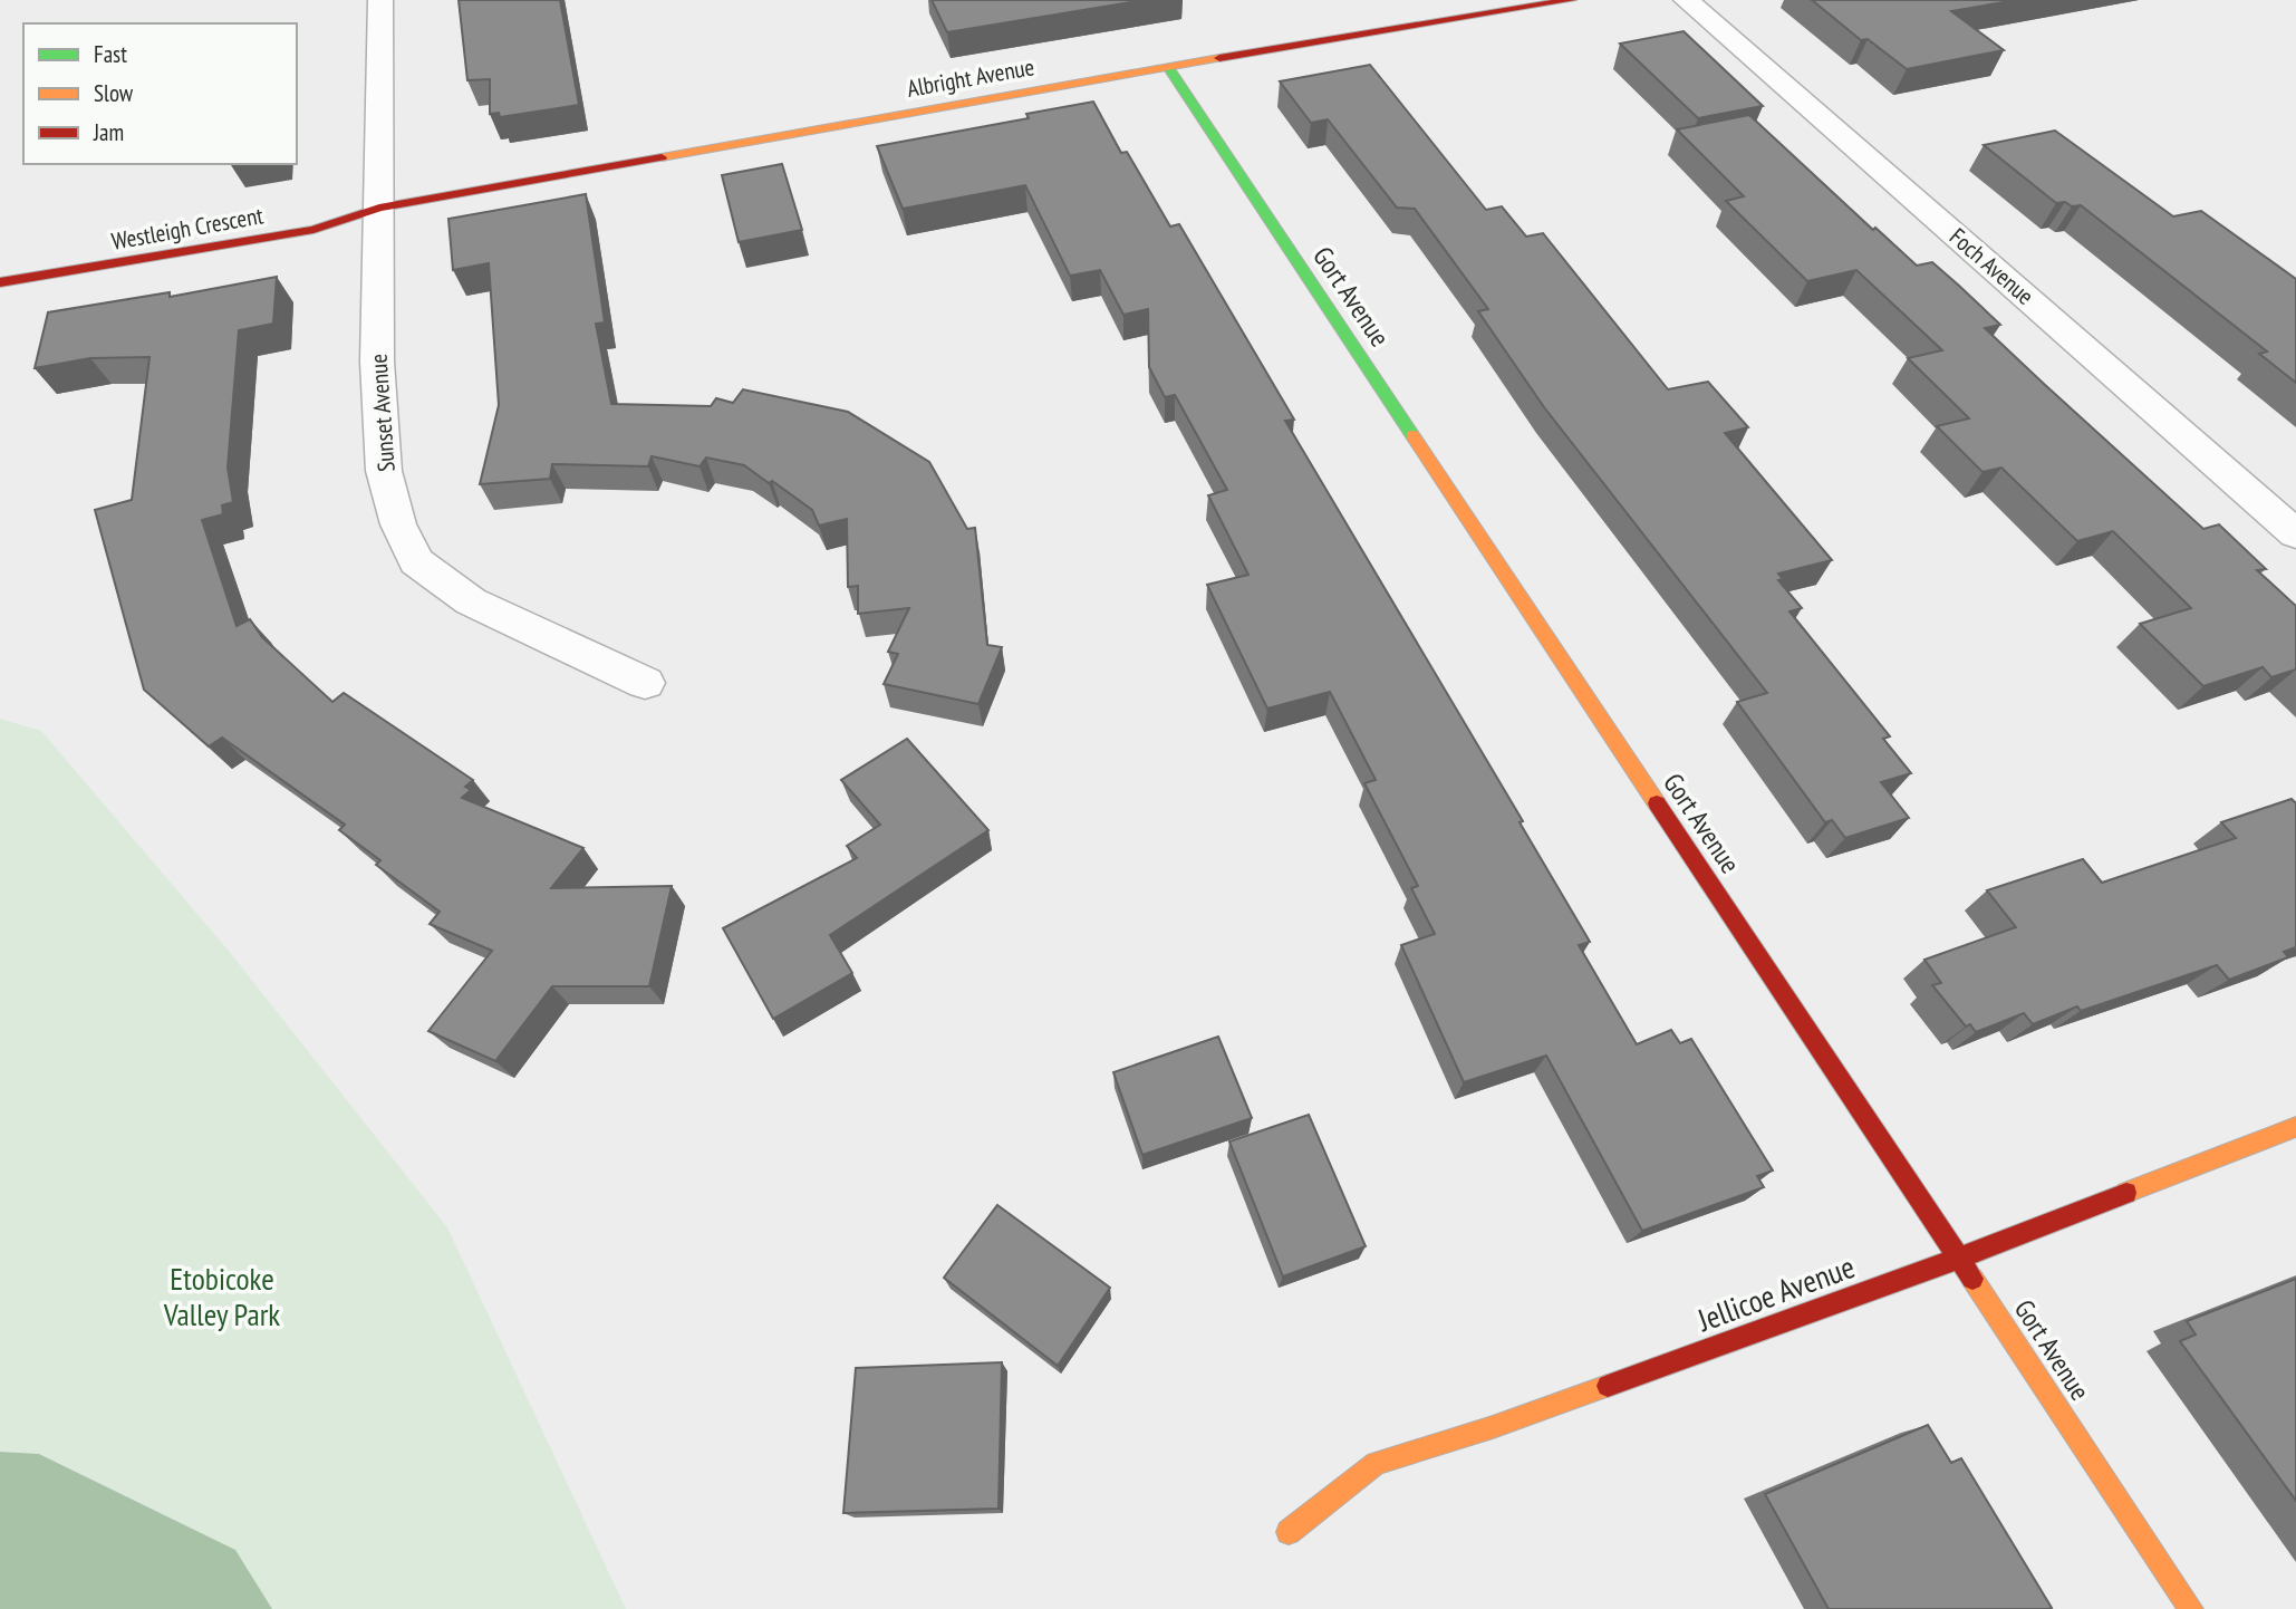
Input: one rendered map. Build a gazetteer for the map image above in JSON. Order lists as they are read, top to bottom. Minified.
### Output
{"streets":{"street":["Albright Avenue","Westleigh Crescent","Foch Avenue","Gort Avenue","Sunset Avenue","Jellicoe Avenue"]},"crossings":[["Albright Avenue","Westleigh Crescent"],["Albright Avenue","Gort Avenue"],["Albright Avenue","Sunset Avenue"],["Westleigh Crescent","Sunset Avenue"],["Gort Avenue","Jellicoe Avenue"]],"parks":["Etobicoke Valley Park"],"legend":["Fast","Slow","Jam"]}
